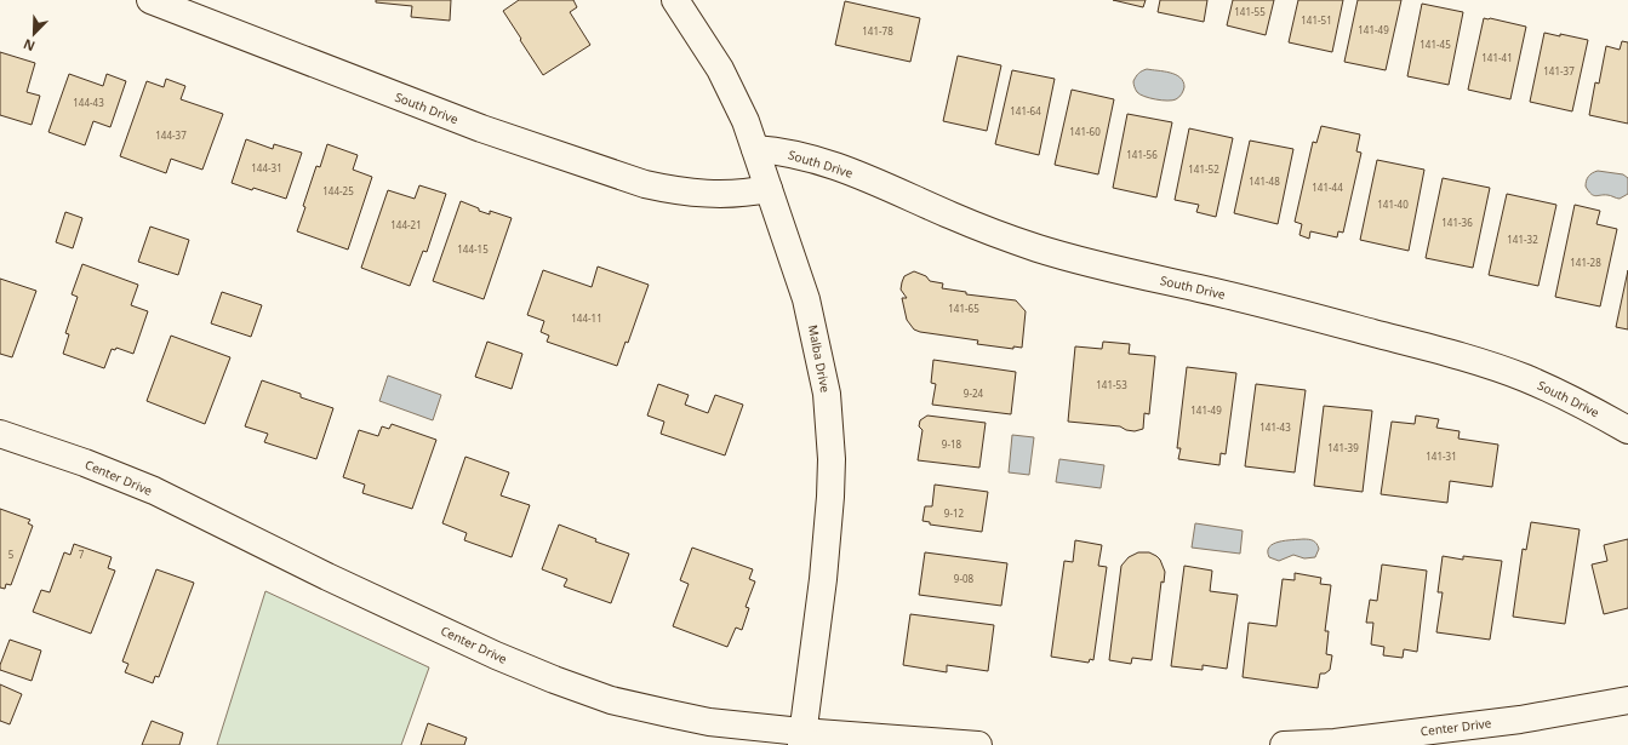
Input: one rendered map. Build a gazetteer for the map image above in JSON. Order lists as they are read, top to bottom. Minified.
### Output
{"streets":{"street":["South Drive","Malba Drive","Center Drive"]},"crossings":[["South Drive","Malba Drive"],["Malba Drive","Center Drive"]],"house_numbers":["141-55","141-51","141-49","141-78","141-45","141-41","141-37","144-43","141-64","141-60","144-37","141-56","144-31","141-52","141-48","141-44","144-25","141-40","141-36","144-21","141-32","144-15","141-28","141-65","144-11","141-53","9-24","141-49","141-43","9-18","141-39","141-31","9-12","5","7","9-08"],"north":"bottom left"}
